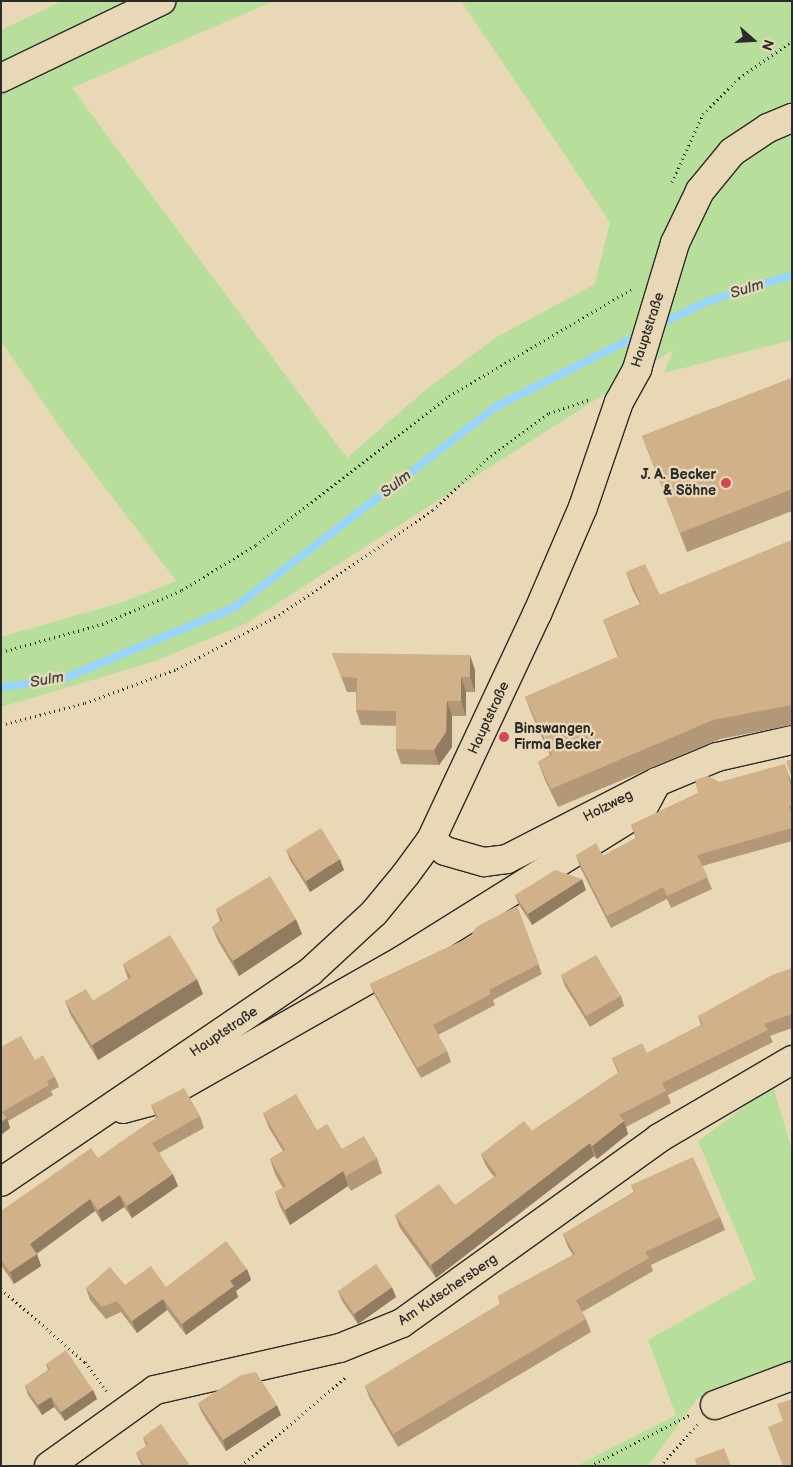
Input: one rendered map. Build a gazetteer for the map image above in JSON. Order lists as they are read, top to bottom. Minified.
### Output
{"streets":{"street":["Hauptstraße","Holzweg","Am Kutschersberg"]},"crossings":[["Hauptstraße","Holzweg"]],"water":["Sulm"],"places":["J. A. Becker & Söhne","Binswangen, Firma Becker"],"north":"right"}
